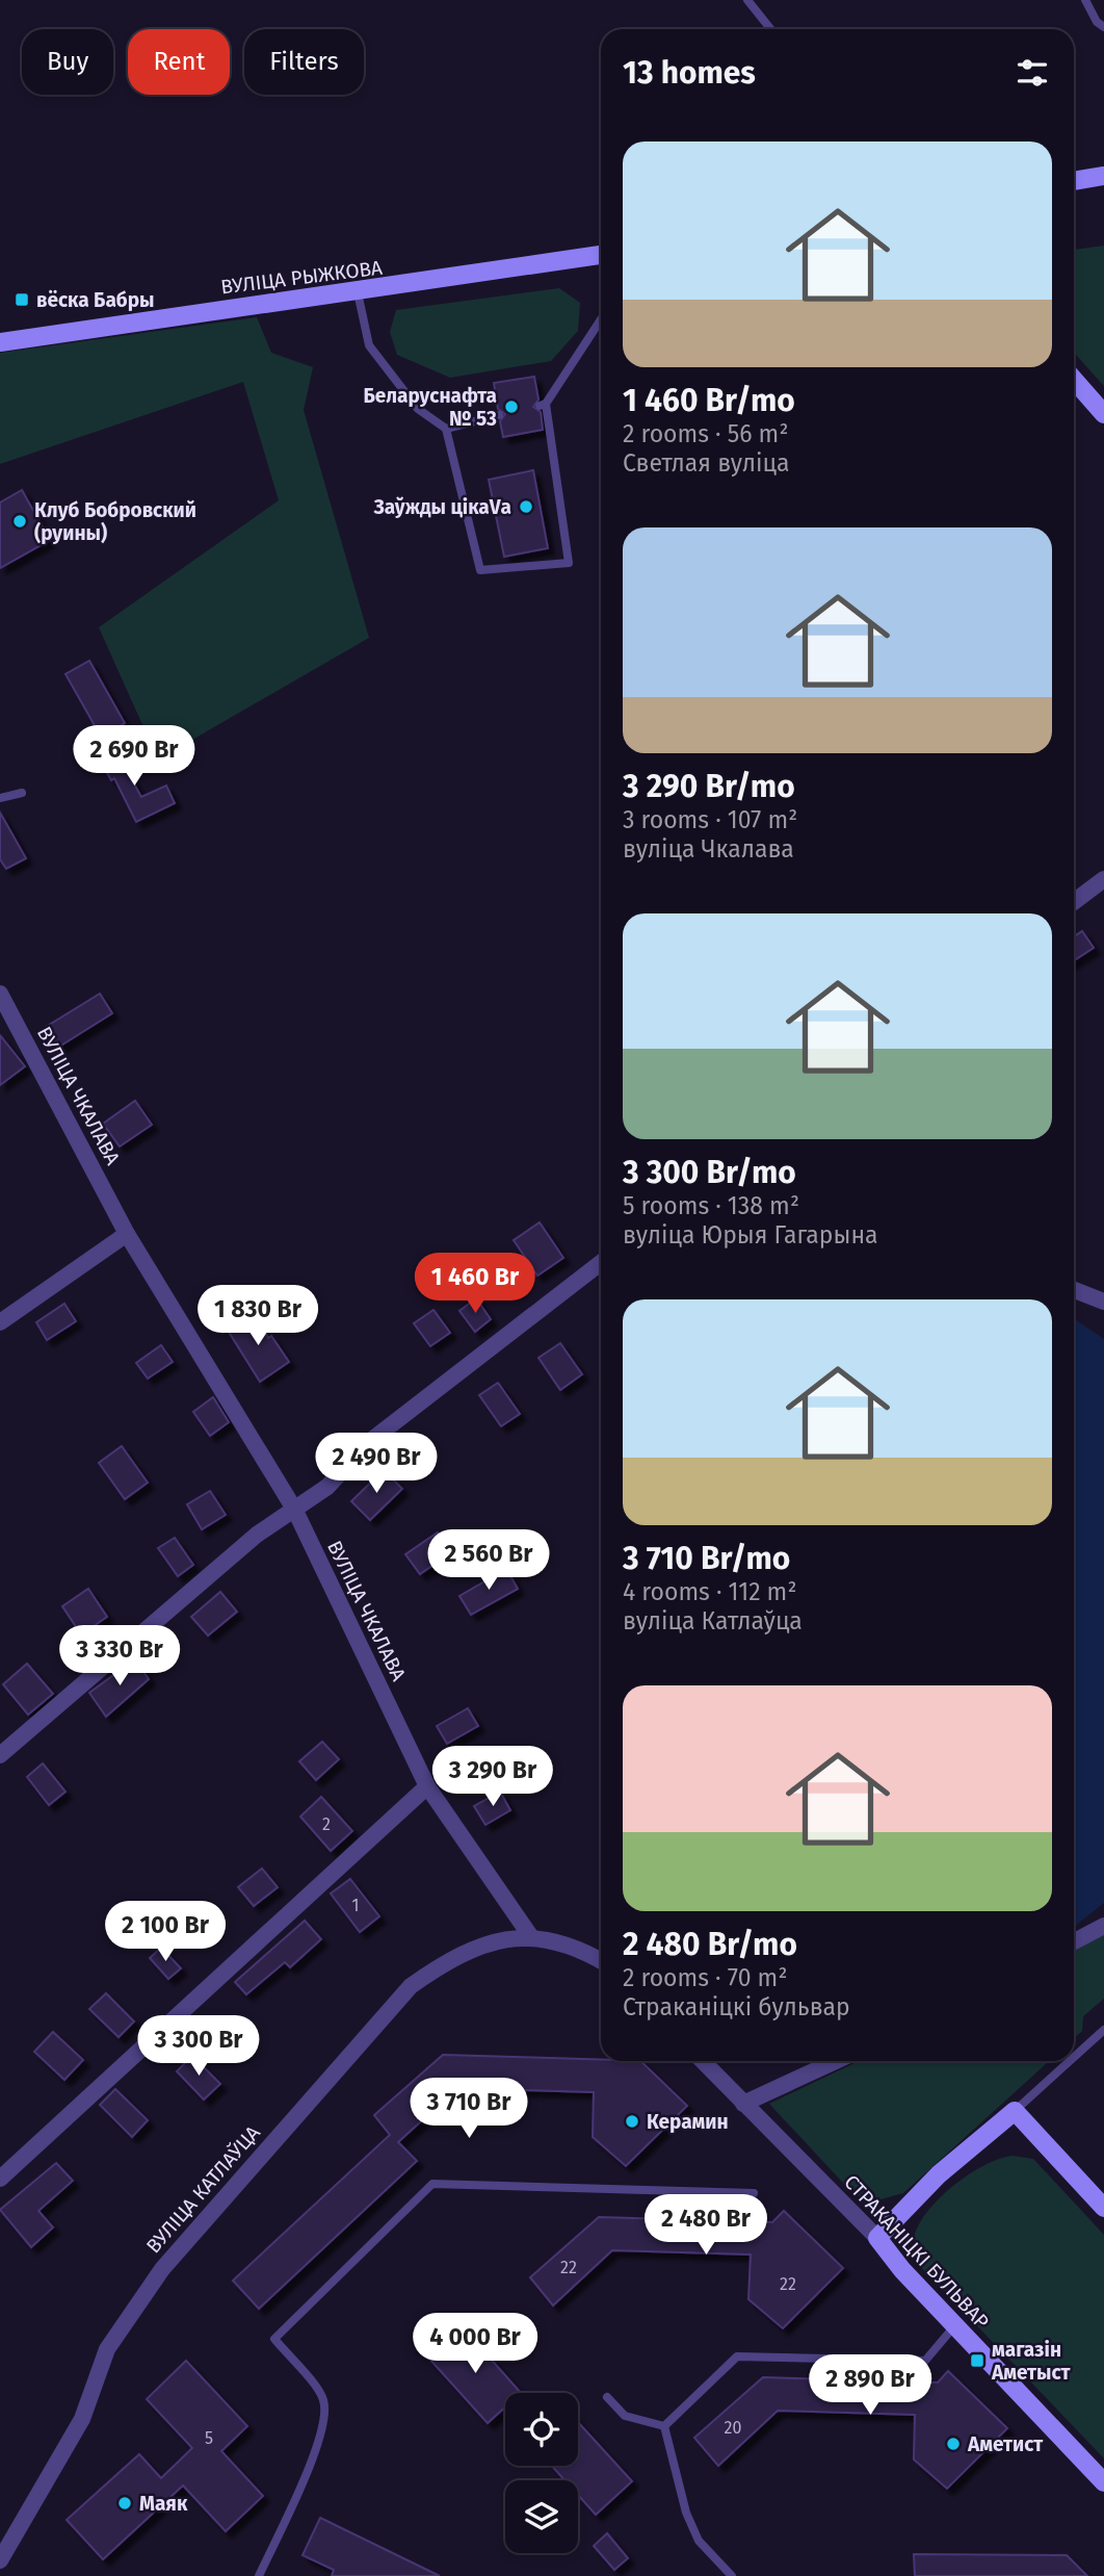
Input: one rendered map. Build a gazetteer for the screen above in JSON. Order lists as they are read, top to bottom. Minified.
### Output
{"streets":{"main road":["ВУЛІЦА РЫЖКОВА","СТРАКАНІЦКІ БУЛЬВАР"],"street":["ВУЛІЦА ЧКАЛАВА","ВУЛІЦА КАТЛАЎЦА"]},"crossings":[["ВУЛІЦА ЧКАЛАВА","ВУЛІЦА КАТЛАЎЦА"]],"places":{"transit":["вёска Бабры","магазін Аметыст"],"other":["Беларуснафта № 53","Заўжды цікаVа","Клуб Бобровский (руины)","Керамин","Аметист","Маяк"]},"house_numbers":["2","1","22","22","20","5"],"page":{"chip":["Buy","Rent","Filters"],"heading":"13 homes","list":[{"name":"1 460 Br/mo","note":"2 rooms · 56 m² · Светлая вуліца"},{"name":"3 290 Br/mo","note":"3 rooms · 107 m² · вуліца Чкалава"},{"name":"3 300 Br/mo","note":"5 rooms · 138 m² · вуліца Юрыя Гагарына"},{"name":"3 710 Br/mo","note":"4 rooms · 112 m² · вуліца Катлаўца"},{"name":"2 480 Br/mo","note":"2 rooms · 70 m² · Страканіцкі бульвар"}],"price":["2 690 Br","1 460 Br","1 830 Br","2 490 Br","2 560 Br","3 330 Br","3 290 Br","2 100 Br","3 300 Br","3 710 Br","2 480 Br","4 000 Br","2 890 Br"]}}
